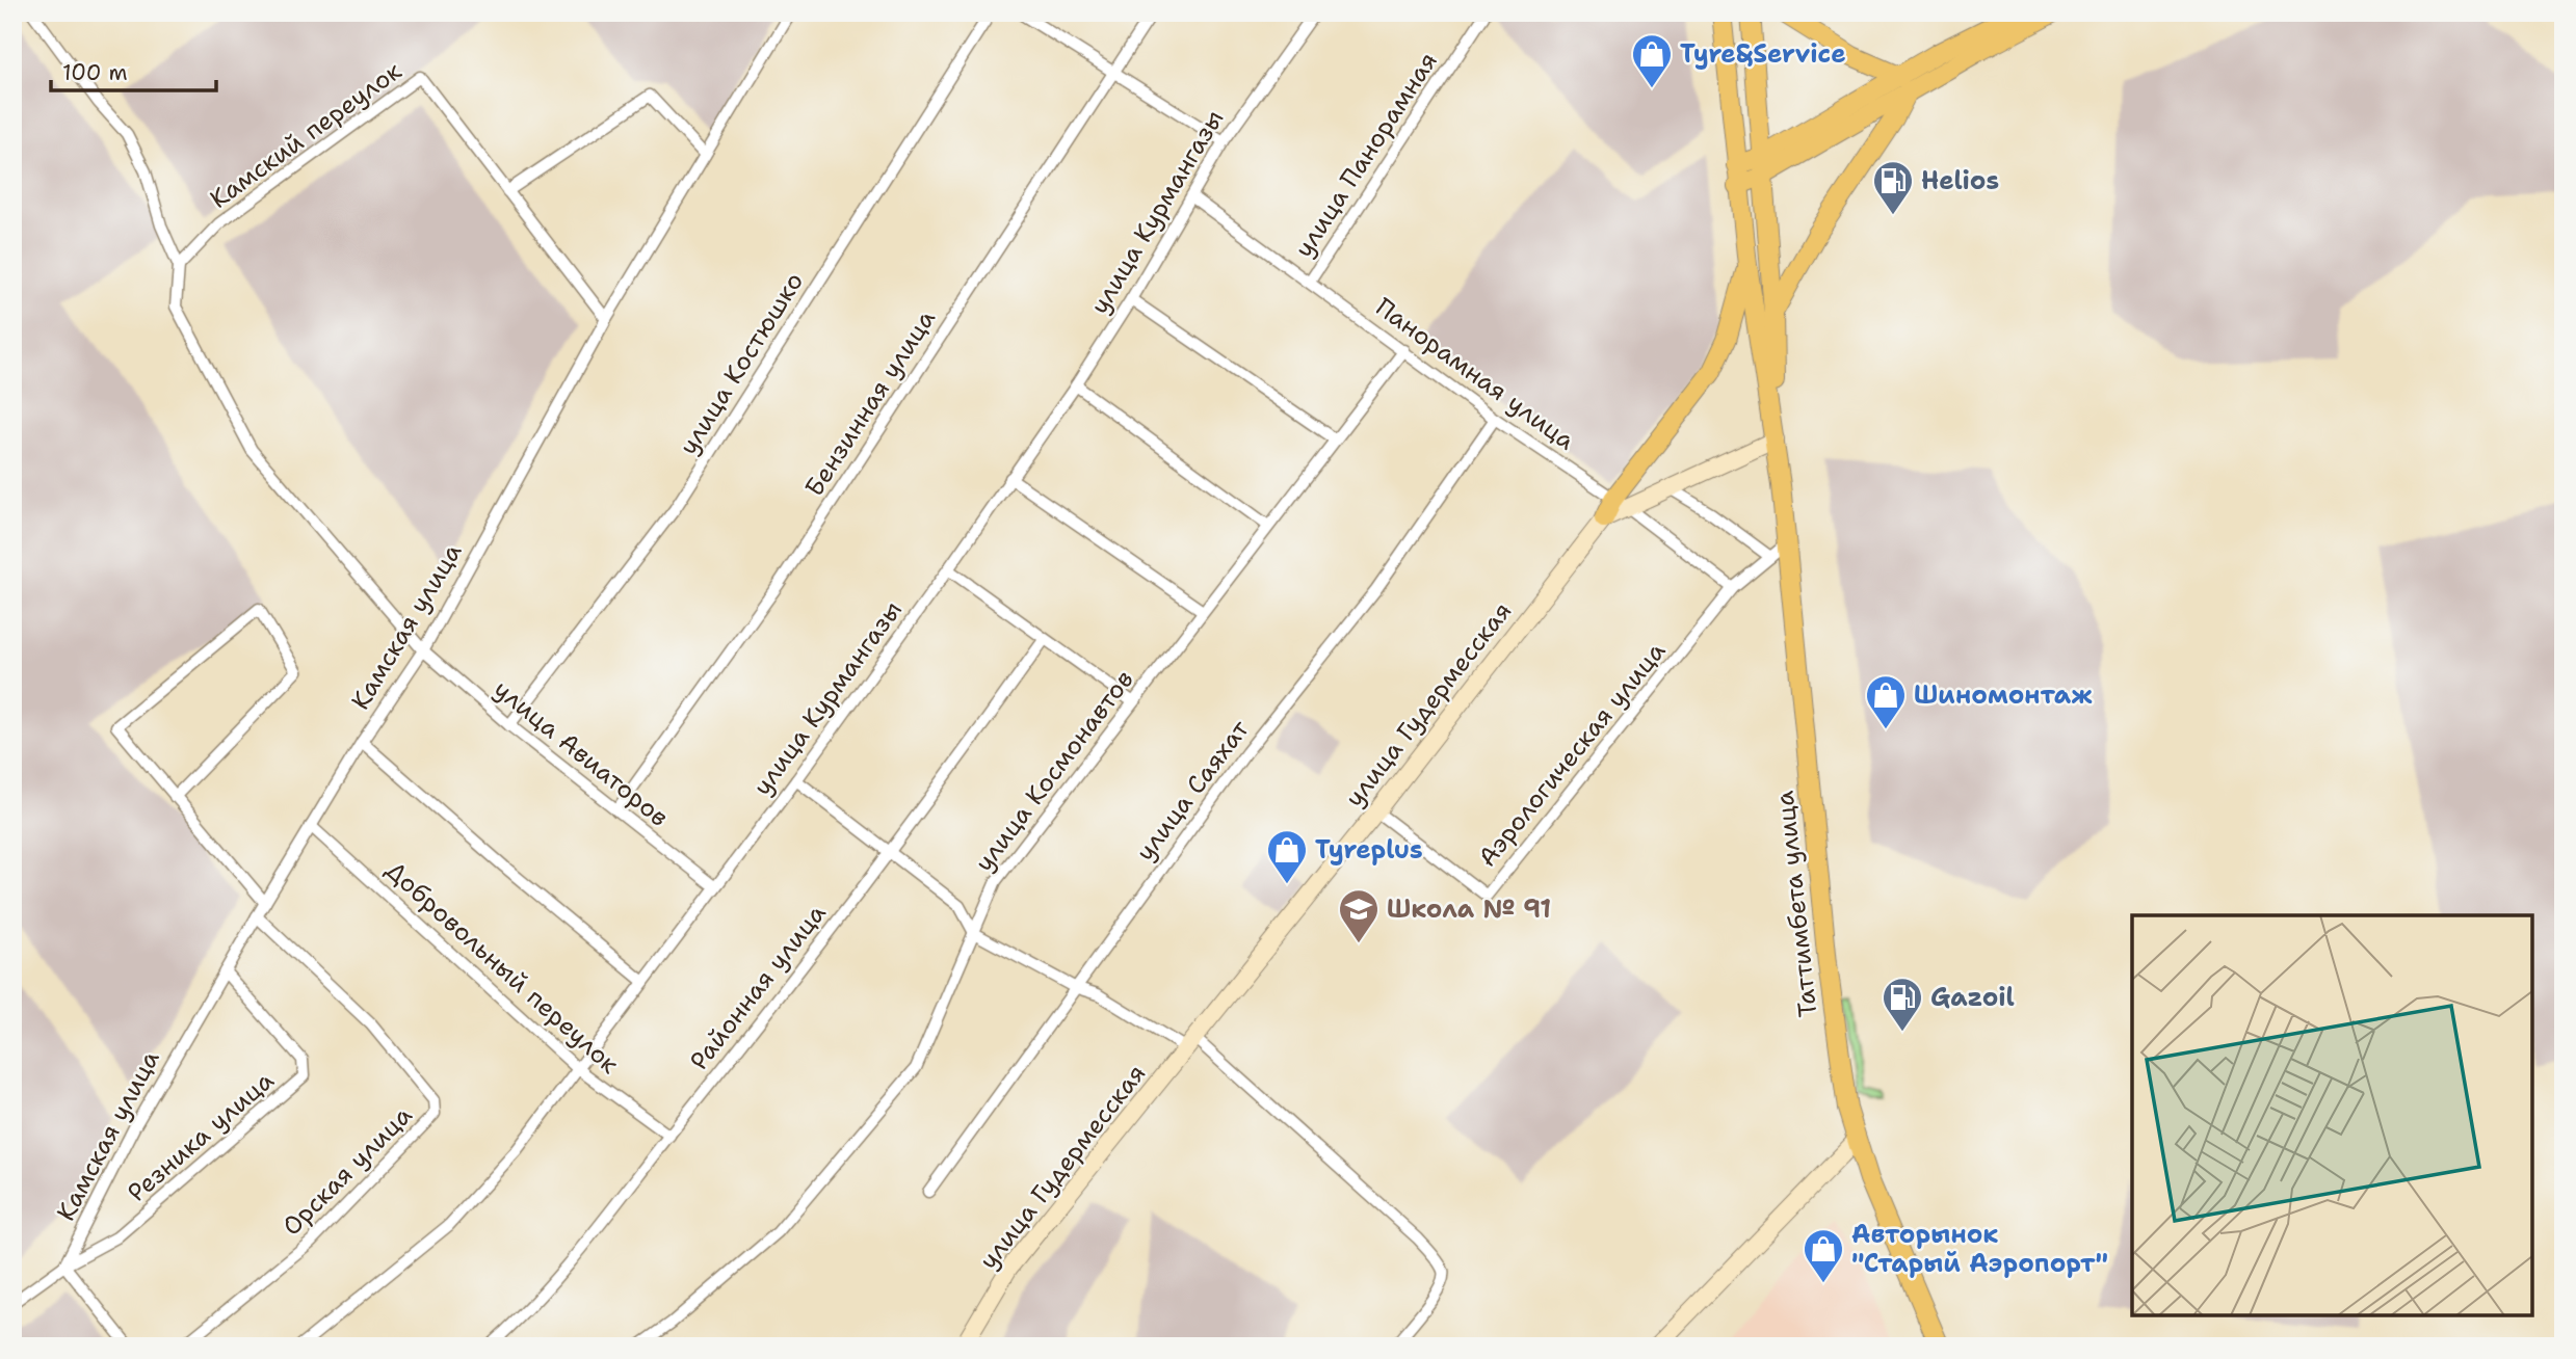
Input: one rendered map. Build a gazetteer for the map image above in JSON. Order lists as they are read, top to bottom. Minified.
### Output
{"streets":{"main road":["улица Гудермесская","Таттимбета улица"],"street":["Камский переулок","улица Панорамная","улица Курмангазы","улица Костюшко","Панорамная улица","Бензинная улица","Камская улица","улица Авиаторов","Аэрологическая улица","улица Космонавтов","улица Саяхат","Добровольный переулок","Районная улица","Резника улица","Орская улица"]},"crossings":[["Камский переулок","Камская улица"],["Камский переулок","улица Авиаторов"],["улица Панорамная","Панорамная улица"],["улица Курмангазы","Панорамная улица"],["улица Курмангазы","улица Авиаторов"],["улица Курмангазы","Добровольный переулок"],["улица Костюшко","улица Авиаторов"],["Панорамная улица","Аэрологическая улица"],["Панорамная улица","улица Космонавтов"],["Панорамная улица","улица Саяхат"],["Бензинная улица","улица Авиаторов"],["Камская улица","улица Авиаторов"],["Камская улица","Добровольный переулок"],["Камская улица","Резника улица"],["Камская улица","Орская улица"],["улица Гудермесская","Аэрологическая улица"],["Аэрологическая улица","Таттимбета улица"],["Добровольный переулок","Районная улица"]],"places":{"shop":["Tyre&Service","Шиномонтаж","Tyreplus","Авторынок \"Старый Аэропорт\""],"fuel station":["Helios","Gazoil"],"school or university":["Школа № 91"]},"scale_bar":"100 m"}
